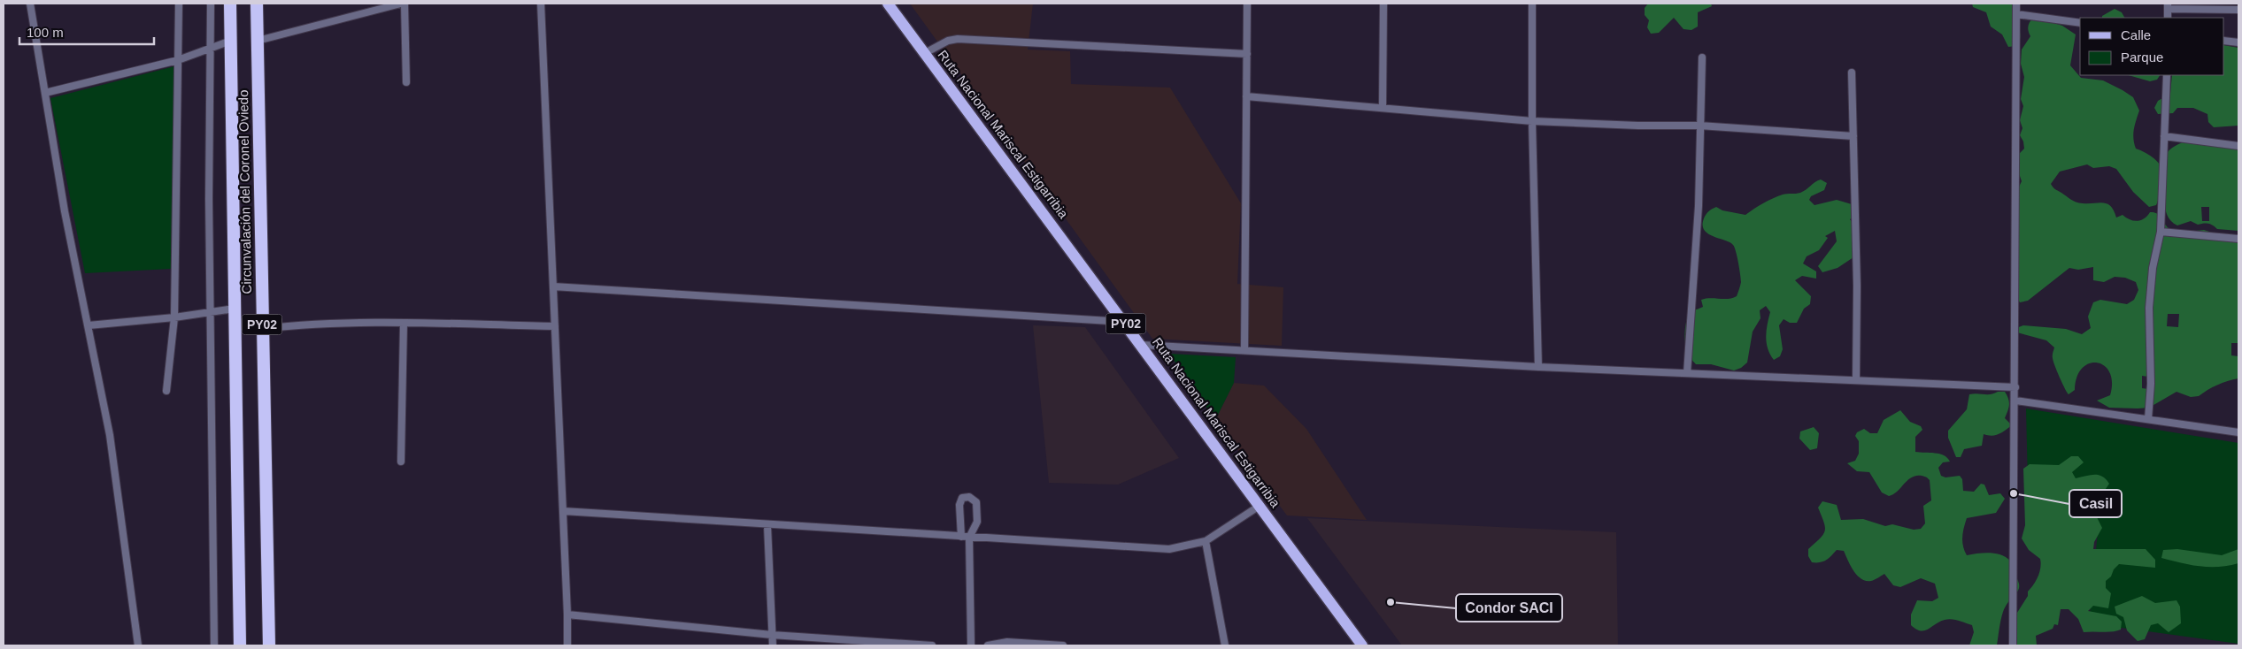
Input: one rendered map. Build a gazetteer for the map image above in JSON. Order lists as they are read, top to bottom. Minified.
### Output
{"streets":{"highway":["Circunvalación del Coronel Oviedo","PY02"],"main road":["Ruta Nacional Mariscal Estigarribia"]},"places":["Casil","Condor SACI"],"legend":["Calle","Parque"],"scale_bar":"100 m"}
